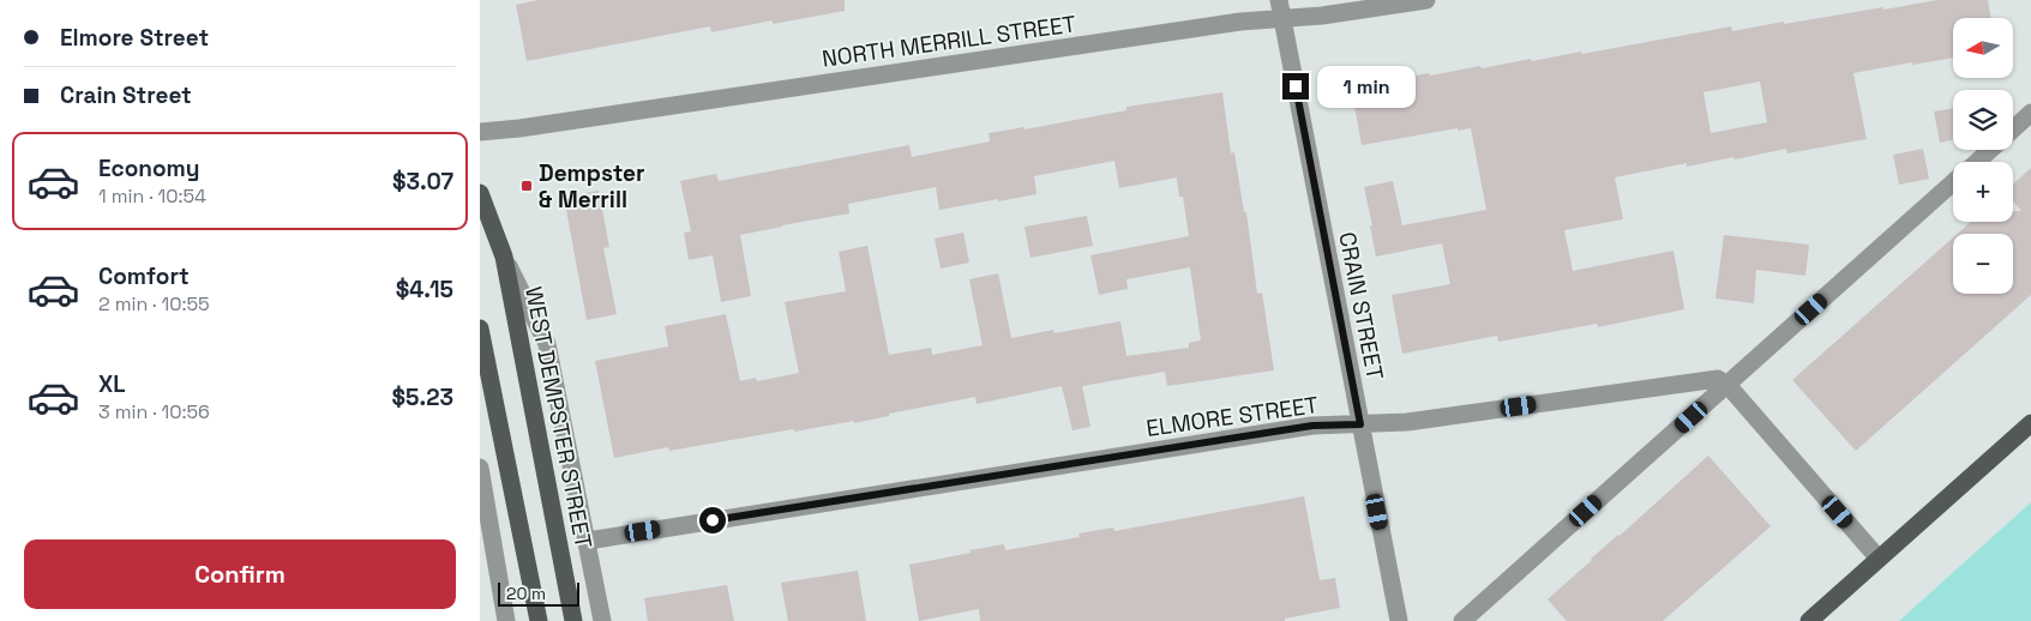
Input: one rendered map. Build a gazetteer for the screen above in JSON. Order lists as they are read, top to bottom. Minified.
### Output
{"streets":{"main road":["WEST DEMPSTER STREET"],"street":["NORTH MERRILL STREET","CRAIN STREET","ELMORE STREET"]},"crossings":[["NORTH MERRILL STREET","CRAIN STREET"],["CRAIN STREET","ELMORE STREET"],["ELMORE STREET","WEST DEMPSTER STREET"]],"places":{"transit":["Dempster & Merrill"]},"scale_bar":"20 m","north":"left","page":{"banner":["Elmore Street","Crain Street"],"map_buttons":["+","−"],"bubble":"1 min","list":[{"name":"Economy","note":"1 min · 10:54","value":"$3.07"},{"name":"Comfort","note":"2 min · 10:55","value":"$4.15"},{"name":"XL","note":"3 min · 10:56","value":"$5.23"}],"buttons":"Confirm","scale":"20 m"}}
